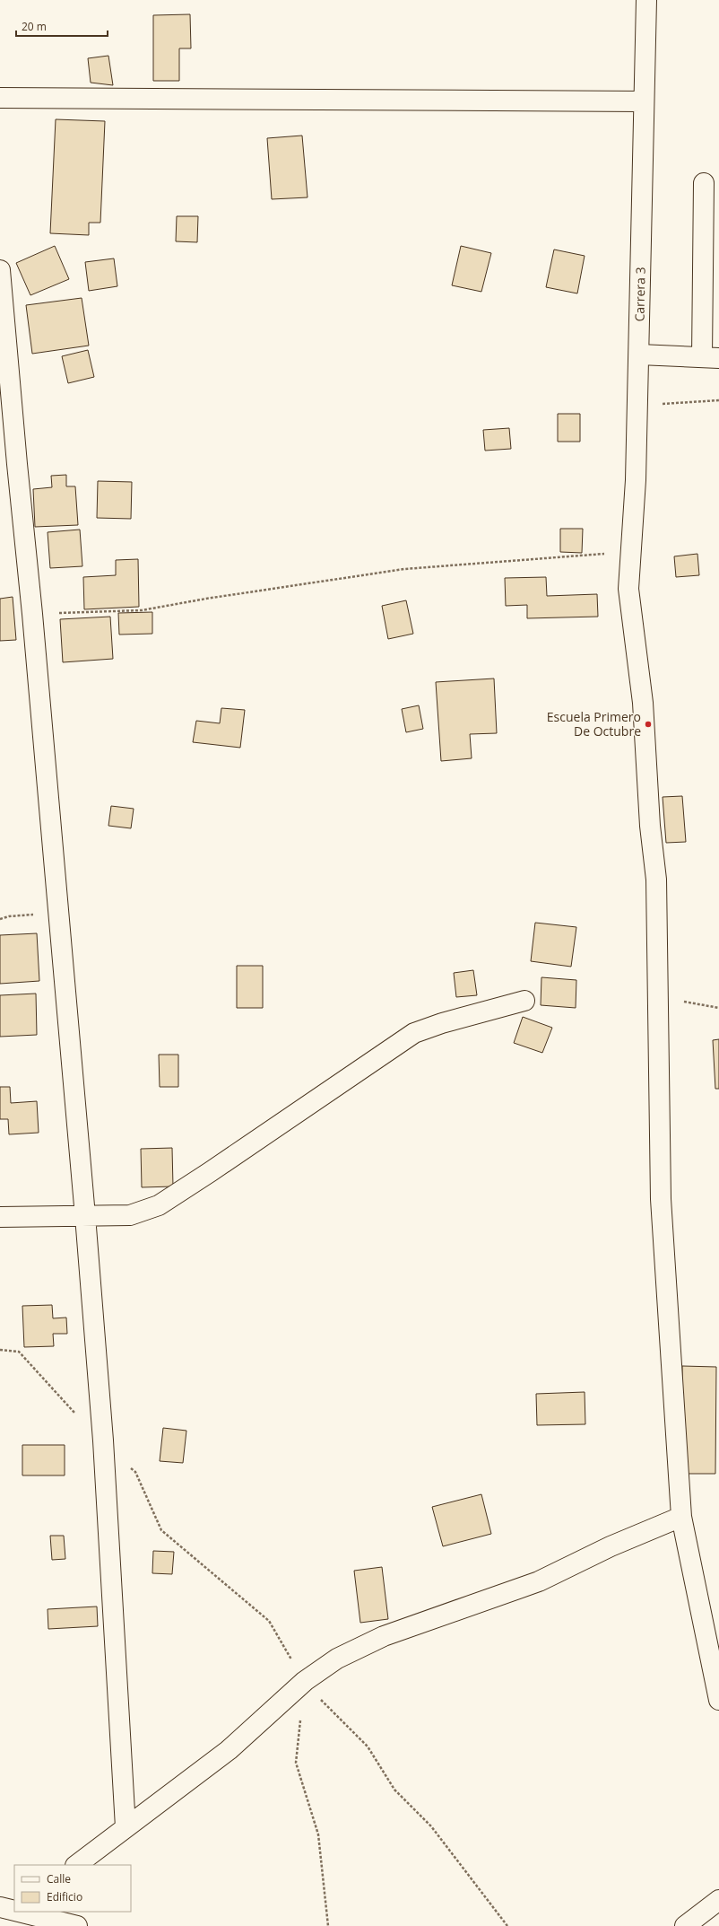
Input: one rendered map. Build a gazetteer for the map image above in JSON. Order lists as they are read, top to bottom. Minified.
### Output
{"streets":{"street":["Carrera 3"]},"places":["Escuela Primero De Octubre"],"legend":["Calle","Edificio"],"scale_bar":"20 m"}
